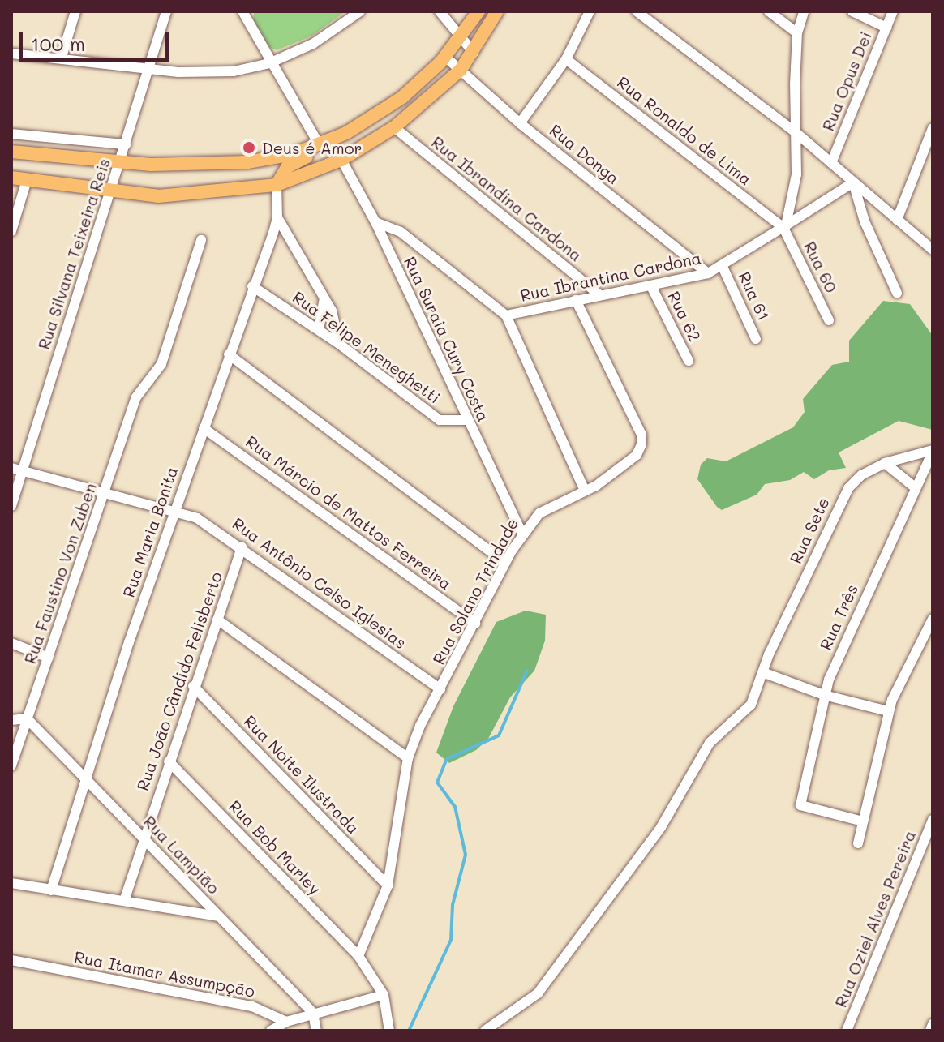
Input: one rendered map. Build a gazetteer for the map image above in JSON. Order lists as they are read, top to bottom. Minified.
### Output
{"streets":{"street":["Rua Opus Dei","Rua Ronaldo de Lima","Rua Donga","Rua Ibrandina Cardona","Rua Silvana Teixeira Reis","Rua 60","Rua Ibrantina Cardona","Rua 61","Rua 62","Rua Suraia Cury Costa","Rua Felipe Meneghetti","Rua Márcio de Mattos Ferreira","Rua Sete","Rua Maria Bonita","Rua Faustino Von Zuben","Rua Antônio Celso Iglesias","Rua Solano Trindade","Rua Três","Rua João Cândido Felisberto","Rua Noite Ilustrada","Rua Bob Marley","Rua Lampião","Rua Oziel Alves Pereira","Rua Itamar Assumpção"]},"crossings":[["Rua Ronaldo de Lima","Rua 60"],["Rua Ronaldo de Lima","Rua Ibrantina Cardona"],["Rua Donga","Rua Ibrantina Cardona"],["Rua Ibrandina Cardona","Rua Ibrantina Cardona"],["Rua Silvana Teixeira Reis","Rua Antônio Celso Iglesias"],["Rua 60","Rua Ibrantina Cardona"],["Rua Ibrantina Cardona","Rua 61"],["Rua Ibrantina Cardona","Rua 62"],["Rua Ibrantina Cardona","Rua Solano Trindade"],["Rua Suraia Cury Costa","Rua Felipe Meneghetti"],["Rua Suraia Cury Costa","Rua Solano Trindade"],["Rua Felipe Meneghetti","Rua Maria Bonita"],["Rua Márcio de Mattos Ferreira","Rua Maria Bonita"],["Rua Márcio de Mattos Ferreira","Rua Solano Trindade"],["Rua Sete","Rua Três"],["Rua Maria Bonita","Rua Antônio Celso Iglesias"],["Rua Maria Bonita","Rua Lampião"],["Rua Faustino Von Zuben","Rua Antônio Celso Iglesias"],["Rua Faustino Von Zuben","Rua Lampião"],["Rua Antônio Celso Iglesias","Rua Solano Trindade"],["Rua Antônio Celso Iglesias","Rua João Cândido Felisberto"],["Rua Solano Trindade","Rua Noite Ilustrada"],["Rua Solano Trindade","Rua Bob Marley"],["Rua João Cândido Felisberto","Rua Noite Ilustrada"],["Rua João Cândido Felisberto","Rua Bob Marley"],["Rua João Cândido Felisberto","Rua Lampião"]],"places":["Deus é Amor"],"scale_bar":"100 m"}
